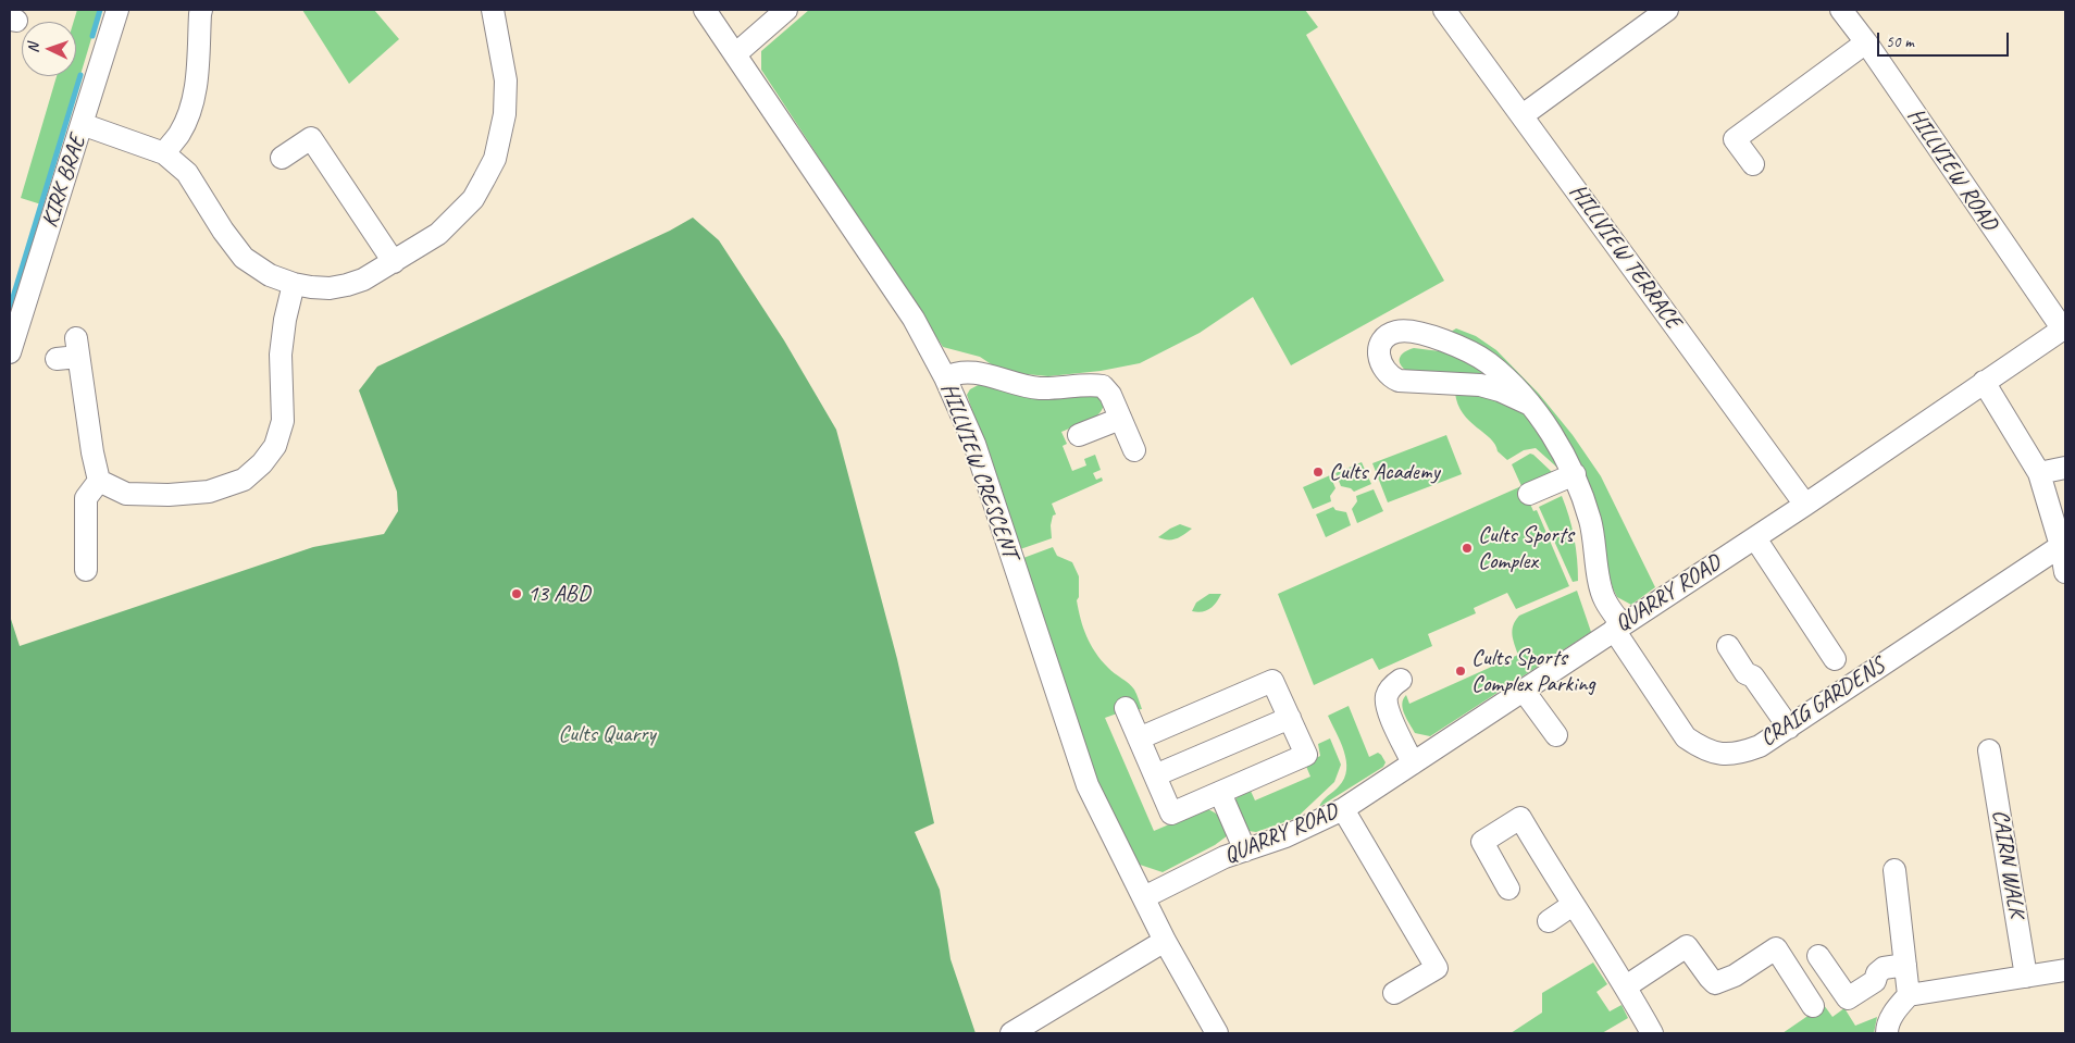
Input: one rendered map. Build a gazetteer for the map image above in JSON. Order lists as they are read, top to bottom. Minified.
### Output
{"streets":{"street":["HILLVIEW ROAD","KIRK BRAE","HILLVIEW TERRACE","HILLVIEW CRESCENT","QUARRY ROAD","CRAIG GARDENS","CAIRN WALK"]},"crossings":[["HILLVIEW ROAD","QUARRY ROAD"],["HILLVIEW TERRACE","QUARRY ROAD"],["HILLVIEW CRESCENT","QUARRY ROAD"],["QUARRY ROAD","CRAIG GARDENS"]],"parks":["Cults Quarry"],"places":["Cults Academy","Cults Sports Complex","13 ABD","Cults Sports Complex Parking"],"scale_bar":"50 m","north":"left"}
